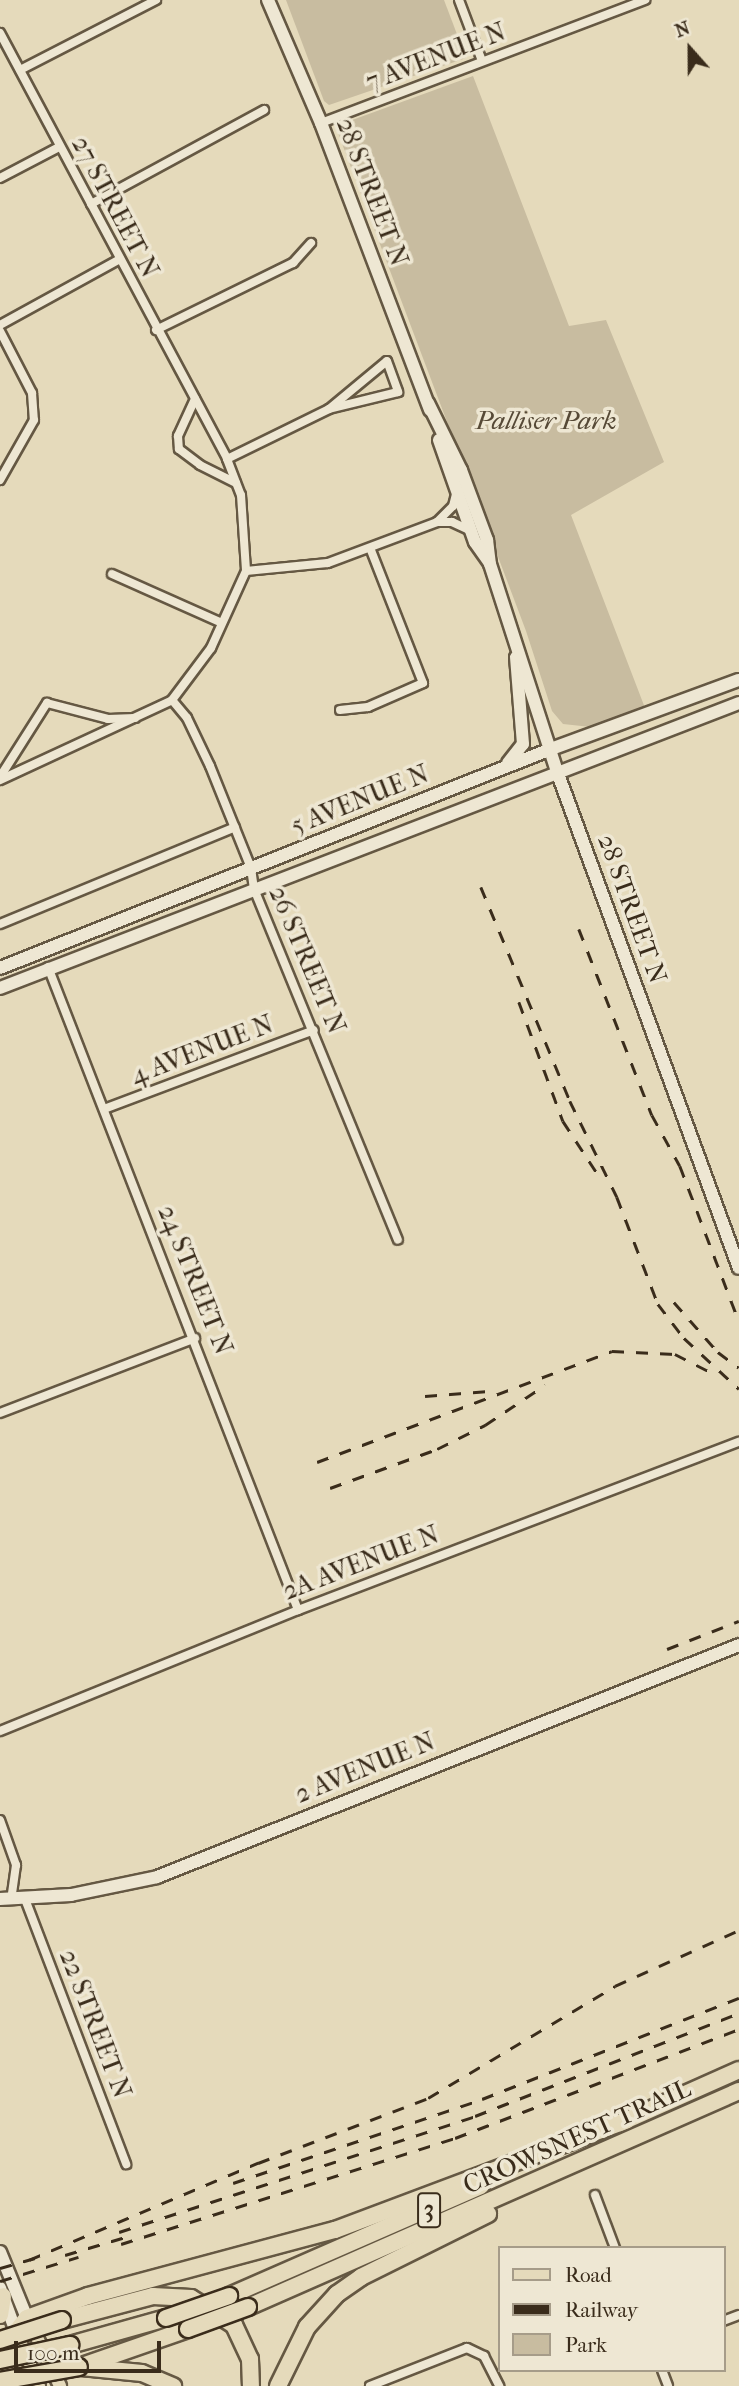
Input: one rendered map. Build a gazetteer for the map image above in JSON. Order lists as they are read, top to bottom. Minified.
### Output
{"streets":{"highway":["CROWSNEST TRAIL","3"],"main road":["28 STREET N","5 AVENUE N","2 AVENUE N"],"street":["7 AVENUE N","27 STREET N","26 STREET N","4 AVENUE N","24 STREET N","2A AVENUE N","22 STREET N"]},"crossings":[["7 AVENUE N","28 STREET N"],["28 STREET N","5 AVENUE N"],["5 AVENUE N","26 STREET N"],["5 AVENUE N","24 STREET N"],["26 STREET N","4 AVENUE N"],["4 AVENUE N","24 STREET N"],["24 STREET N","2A AVENUE N"],["2 AVENUE N","22 STREET N"]],"parks":["Palliser Park"],"legend":["Road","Railway","Park"],"scale_bar":"100 m","north":"top"}
